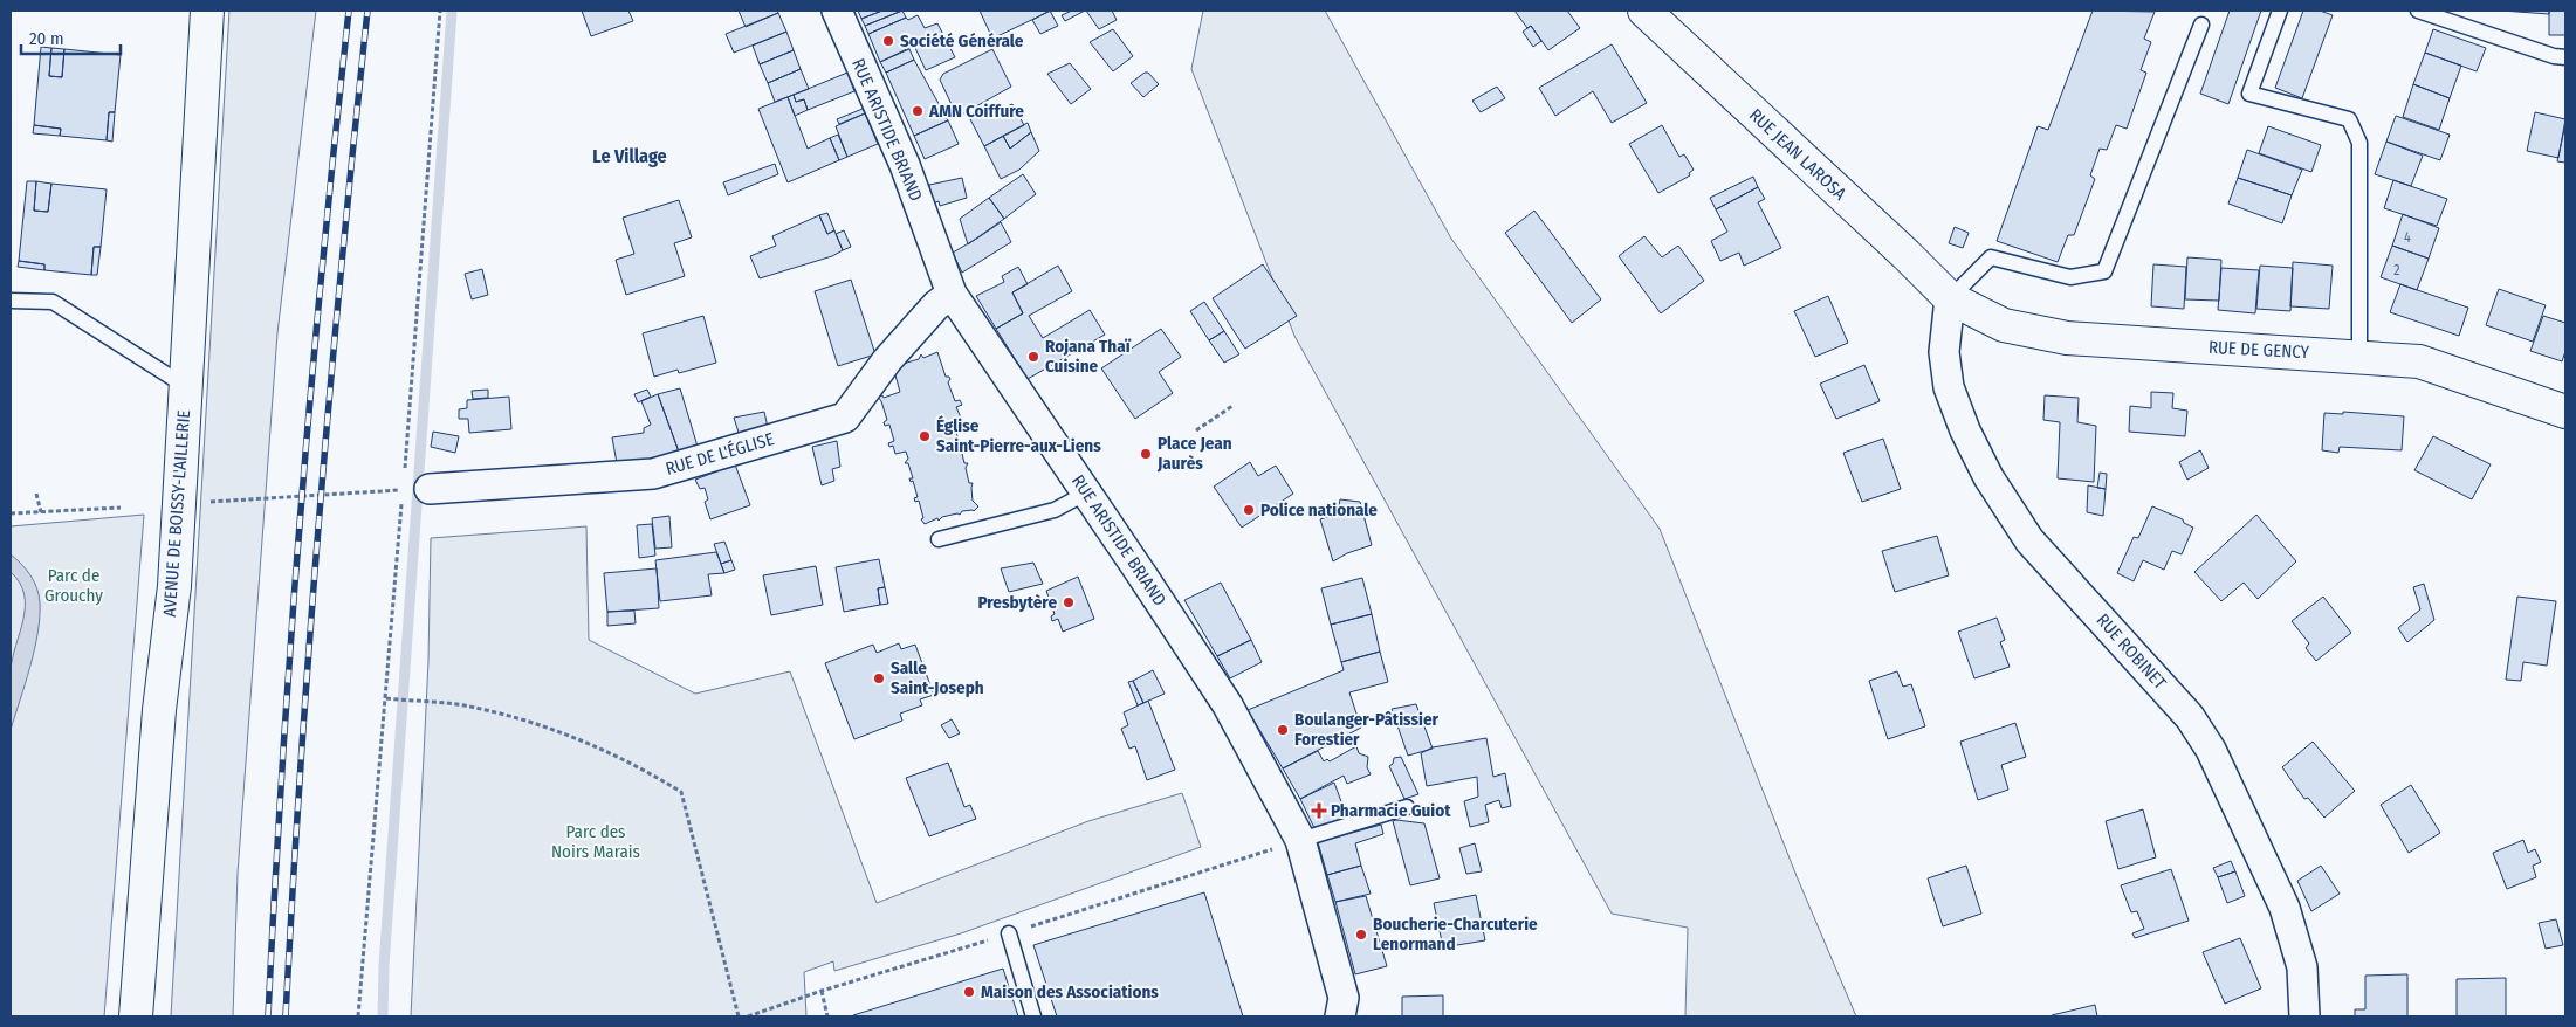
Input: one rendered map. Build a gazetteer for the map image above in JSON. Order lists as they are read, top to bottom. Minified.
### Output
{"streets":{"street":["RUE ARISTIDE BRIAND","RUE JEAN LAROSA","RUE DE GENCY","RUE DE L'ÉGLISE","AVENUE DE BOISSY-L'AILLERIE","RUE ROBINET"]},"crossings":[["RUE ARISTIDE BRIAND","RUE DE L'ÉGLISE"],["RUE JEAN LAROSA","RUE DE GENCY"],["RUE JEAN LAROSA","RUE ROBINET"],["RUE DE GENCY","RUE ROBINET"]],"districts":["Le Village"],"parks":["Parc de Grouchy","Parc des Noirs Marais"],"places":{"other":["Société Générale","AMN Coiffure","Rojana Thaï Cuisine","Église Saint-Pierre-aux-Liens","Place Jean Jaurès","Police nationale","Presbytère","Salle Saint-Joseph","Boulanger-Pâtissier Forestier","Boucherie-Charcuterie Lenormand","Maison des Associations"],"health":["Pharmacie Guiot"]},"house_numbers":["4","2"],"scale_bar":"20 m"}
